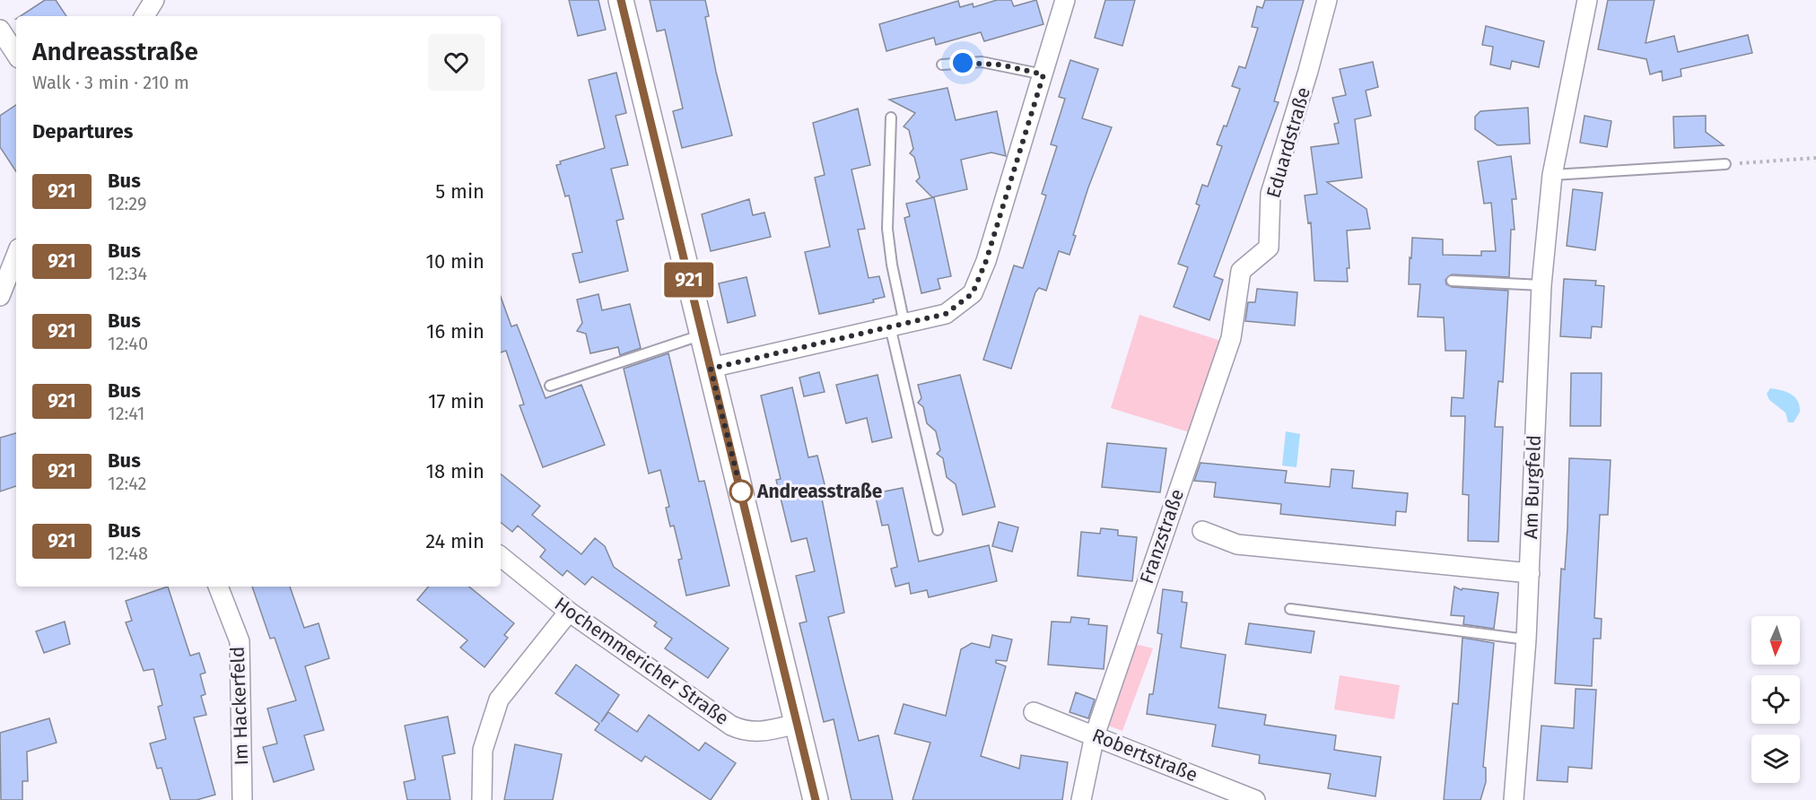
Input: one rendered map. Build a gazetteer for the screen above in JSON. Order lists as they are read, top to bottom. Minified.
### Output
{"streets":{"street":["Eduardstraße","Am Burgfeld","Franzstraße","Hochemmericher Straße","Im Hackerfeld","Robertstraße"]},"crossings":[["Eduardstraße","Franzstraße"],["Am Burgfeld","Franzstraße"],["Franzstraße","Robertstraße"]],"places":["Andreasstraße"],"lines":["bus line 921"],"north":"bottom","page":{"on_map":"921","heading":[["Andreasstraße","Walk · 3 min · 210 m"],"Departures"],"list":[{"mark":"921","name":"Bus","note":"12:29","value":"5 min"},{"mark":"921","name":"Bus","note":"12:34","value":"10 min"},{"mark":"921","name":"Bus","note":"12:40","value":"16 min"},{"mark":"921","name":"Bus","note":"12:41","value":"17 min"},{"mark":"921","name":"Bus","note":"12:42","value":"18 min"},{"mark":"921","name":"Bus","note":"12:48","value":"24 min"}]}}
